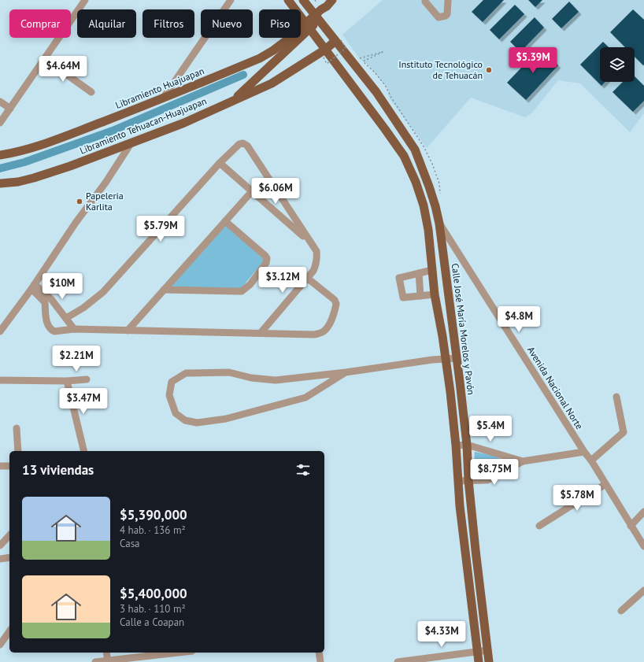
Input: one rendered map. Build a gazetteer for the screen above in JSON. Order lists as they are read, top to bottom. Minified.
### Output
{"streets":{"main road":["Libramiento Huajuapan","Libramiento Tehuacan-Huajuapan","Calle José María Morelos y Pavón"],"street":["Avenida Nacional Norte"]},"crossings":[["Libramiento Tehuacan-Huajuapan","Calle José María Morelos y Pavón"],["Calle José María Morelos y Pavón","Avenida Nacional Norte"]],"places":["Instituto Tecnológico de Tehuacán","Papeleria Karlita"],"page":{"chip":["Comprar","Alquilar","Filtros","Nuevo","Piso"],"price":["$5.39M","$4.64M","$6.06M","$5.79M","$3.12M","$10M","$4.8M","$2.21M","$3.47M","$5.4M","$8.75M","$5.78M","$4.33M"],"heading":"13 viviendas","list":[{"name":"$5,390,000","note":"4 hab. · 136 m² · Casa"},{"name":"$5,400,000","note":"3 hab. · 110 m² · Calle a Coapan"}]}}
